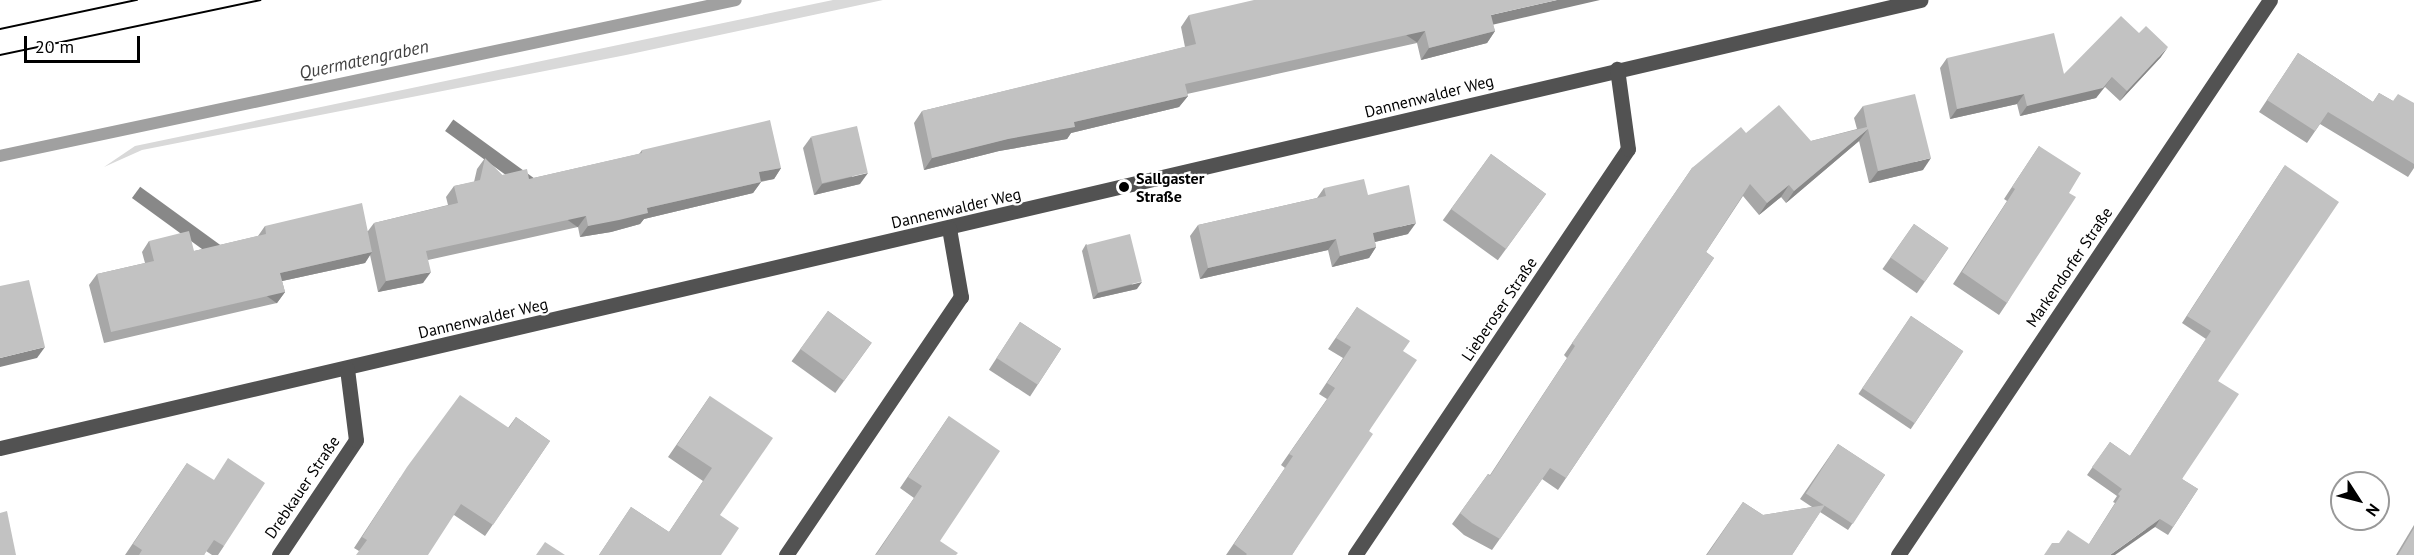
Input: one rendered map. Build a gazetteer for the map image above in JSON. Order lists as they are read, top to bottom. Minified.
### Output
{"streets":{"street":["Dannenwalder Weg","Markendorfer Straße","Lieberoser Straße","Drebkauer Straße"]},"crossings":[["Dannenwalder Weg","Lieberoser Straße"],["Dannenwalder Weg","Drebkauer Straße"]],"water":["Quermatengraben"],"places":["Sallgaster Straße"],"scale_bar":"20 m","north":"bottom right"}
